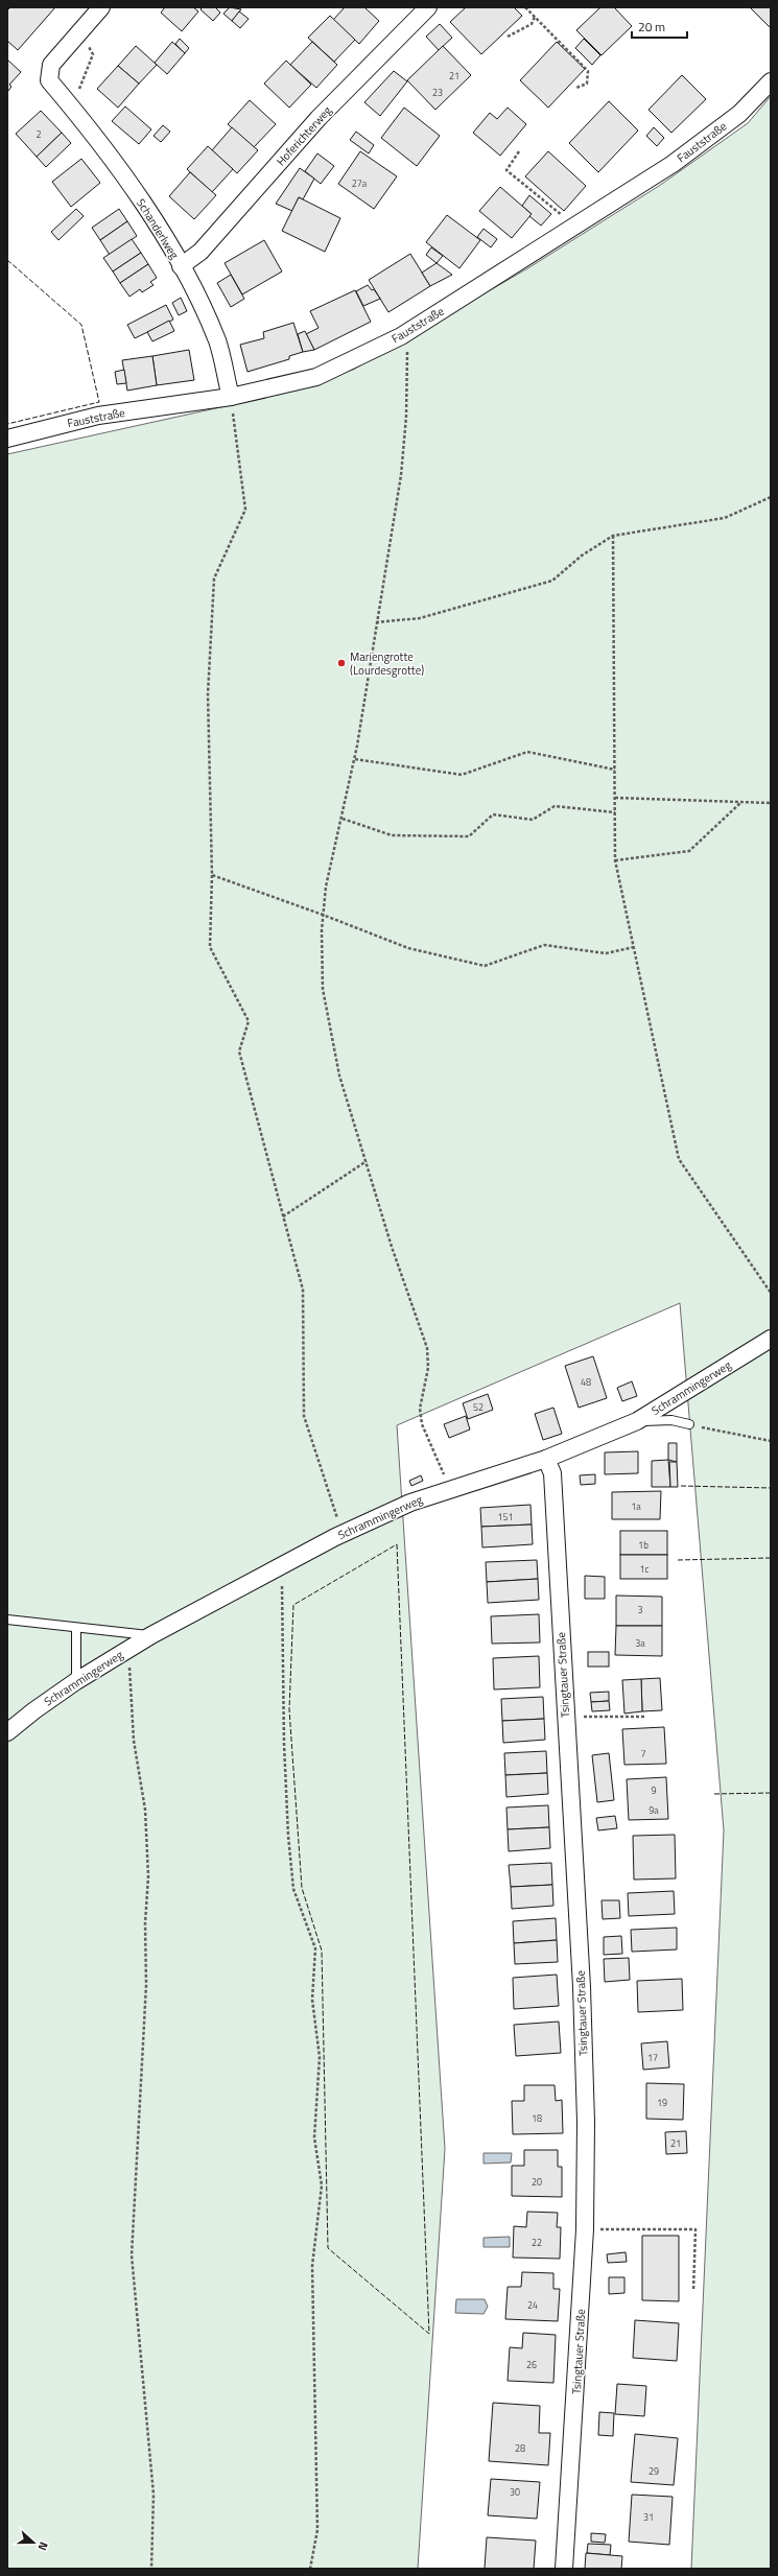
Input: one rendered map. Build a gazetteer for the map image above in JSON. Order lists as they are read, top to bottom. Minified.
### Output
{"streets":{"street":["Hoferichterweg","Fauststraße","Schanderlweg","Schrammingerweg","Tsingtauer Straße"]},"crossings":[["Hoferichterweg","Schanderlweg"],["Fauststraße","Schanderlweg"],["Schrammingerweg","Tsingtauer Straße"]],"places":["Mariengrotte (Lourdesgrotte)"],"house_numbers":["21","23","2","27a","48","52","1a","151","1b","1c","3","3a","7","9","9a","17","19","18","21","20","22","24","26","28","29","30","31"],"scale_bar":"20 m","north":"right"}
